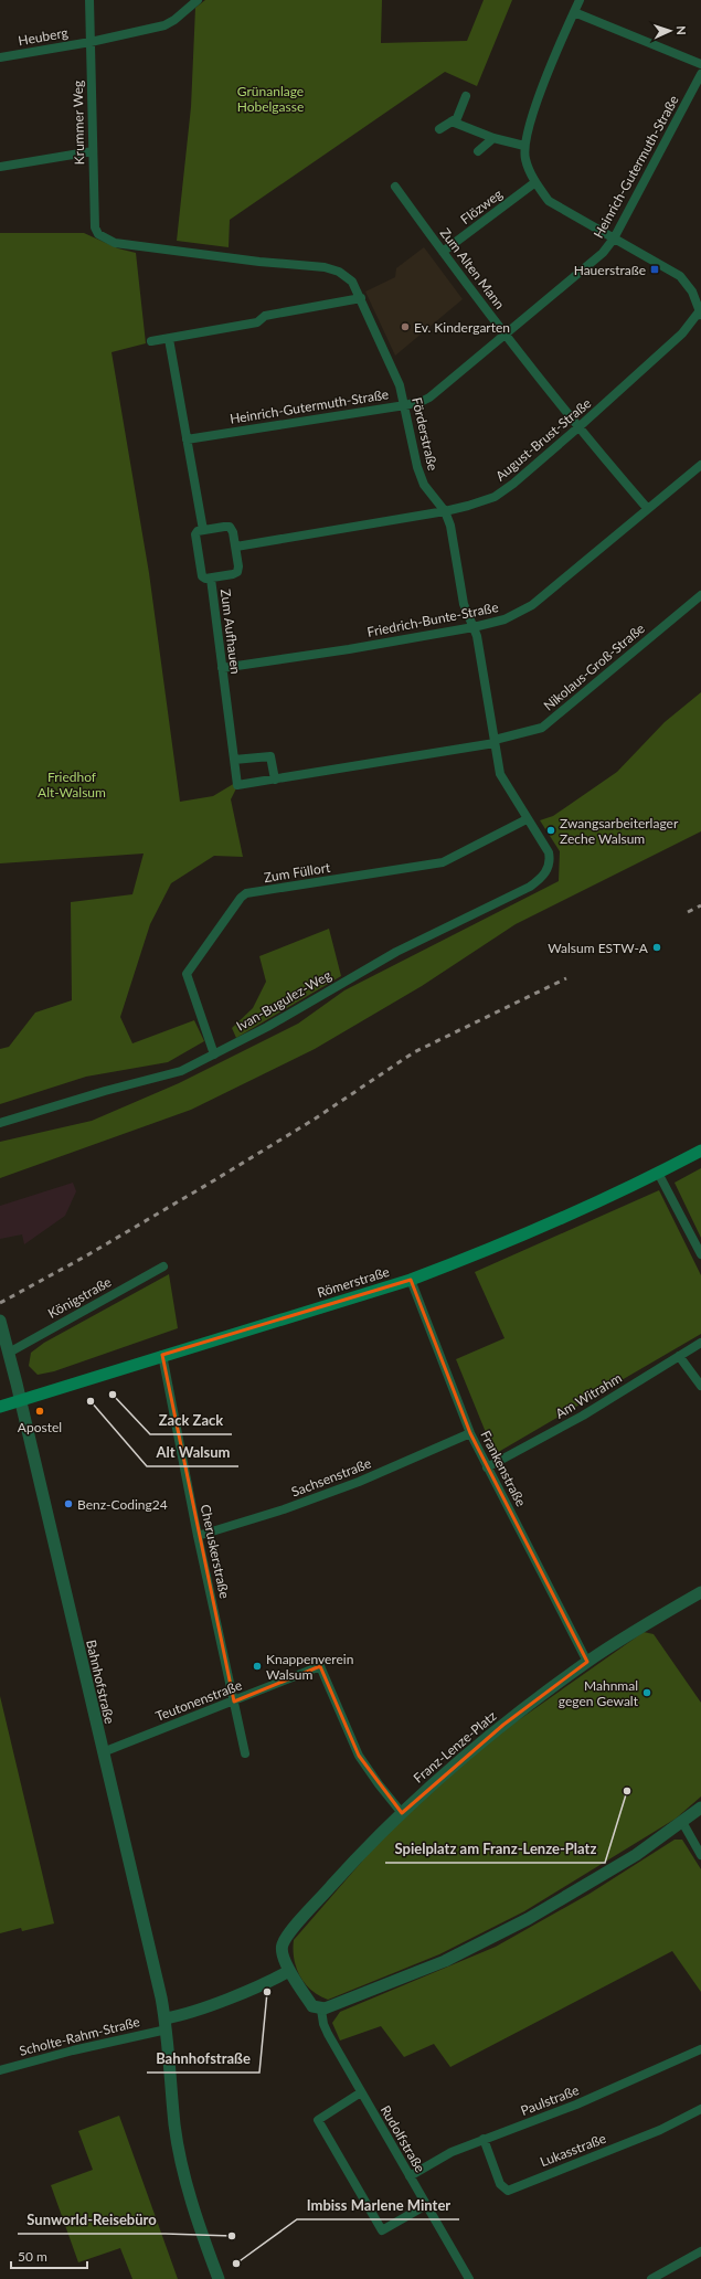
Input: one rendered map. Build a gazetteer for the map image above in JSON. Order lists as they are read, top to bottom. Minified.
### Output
{"streets":{"main road":["Römerstraße"],"street":["Heuberg","Krummer Weg","Heinrich-Gutermuth-Straße","Flözweg","Zum Alten Mann","Förderstraße","August-Brust-Straße","Friedrich-Bunte-Straße","Zum Aufhauen","Nikolaus-Groß-Straße","Zum Füllort","Ivan-Bugulez-Weg","Königstraße","Am Witrahm","Frankenstraße","Sachsenstraße","Cheruskerstraße","Bahnhofstraße","Teutonenstraße","Franz-Lenze-Platz","Scholte-Rahm-Straße","Paulstraße","Rudolfstraße","Lukasstraße"]},"crossings":[["Heuberg","Krummer Weg"],["Krummer Weg","Förderstraße"],["Heinrich-Gutermuth-Straße","Zum Alten Mann"],["Heinrich-Gutermuth-Straße","Förderstraße"],["Heinrich-Gutermuth-Straße","Zum Aufhauen"],["Flözweg","Zum Alten Mann"],["Zum Alten Mann","August-Brust-Straße"],["Zum Alten Mann","Friedrich-Bunte-Straße"],["Förderstraße","August-Brust-Straße"],["Förderstraße","Friedrich-Bunte-Straße"],["Förderstraße","Nikolaus-Groß-Straße"],["Förderstraße","Zum Füllort"],["Förderstraße","Ivan-Bugulez-Weg"],["Friedrich-Bunte-Straße","Zum Aufhauen"],["Zum Aufhauen","Nikolaus-Groß-Straße"],["Zum Füllort","Ivan-Bugulez-Weg"],["Römerstraße","Frankenstraße"],["Römerstraße","Cheruskerstraße"],["Römerstraße","Bahnhofstraße"],["Am Witrahm","Frankenstraße"],["Frankenstraße","Sachsenstraße"],["Frankenstraße","Franz-Lenze-Platz"],["Sachsenstraße","Cheruskerstraße"],["Cheruskerstraße","Teutonenstraße"],["Bahnhofstraße","Teutonenstraße"],["Bahnhofstraße","Scholte-Rahm-Straße"],["Teutonenstraße","Franz-Lenze-Platz"],["Franz-Lenze-Platz","Rudolfstraße"],["Paulstraße","Rudolfstraße"],["Paulstraße","Lukasstraße"]],"parks":["Grünanlage Hobelgasse","Friedhof Alt-Walsum"],"places":{"transit":["Hauerstraße"],"other":["Ev. Kindergarten","Zwangsarbeiterlager Zeche Walsum","Walsum ESTW-A","Zack Zack","Alt Walsum","Apostel","Benz-Coding24","Knappenverein Walsum","Mahnmal gegen Gewalt","Spielplatz am Franz-Lenze-Platz","Bahnhofstraße","Sunworld-Reisebüro","Imbiss Marlene Minter"]},"scale_bar":"50 m","north":"right"}
